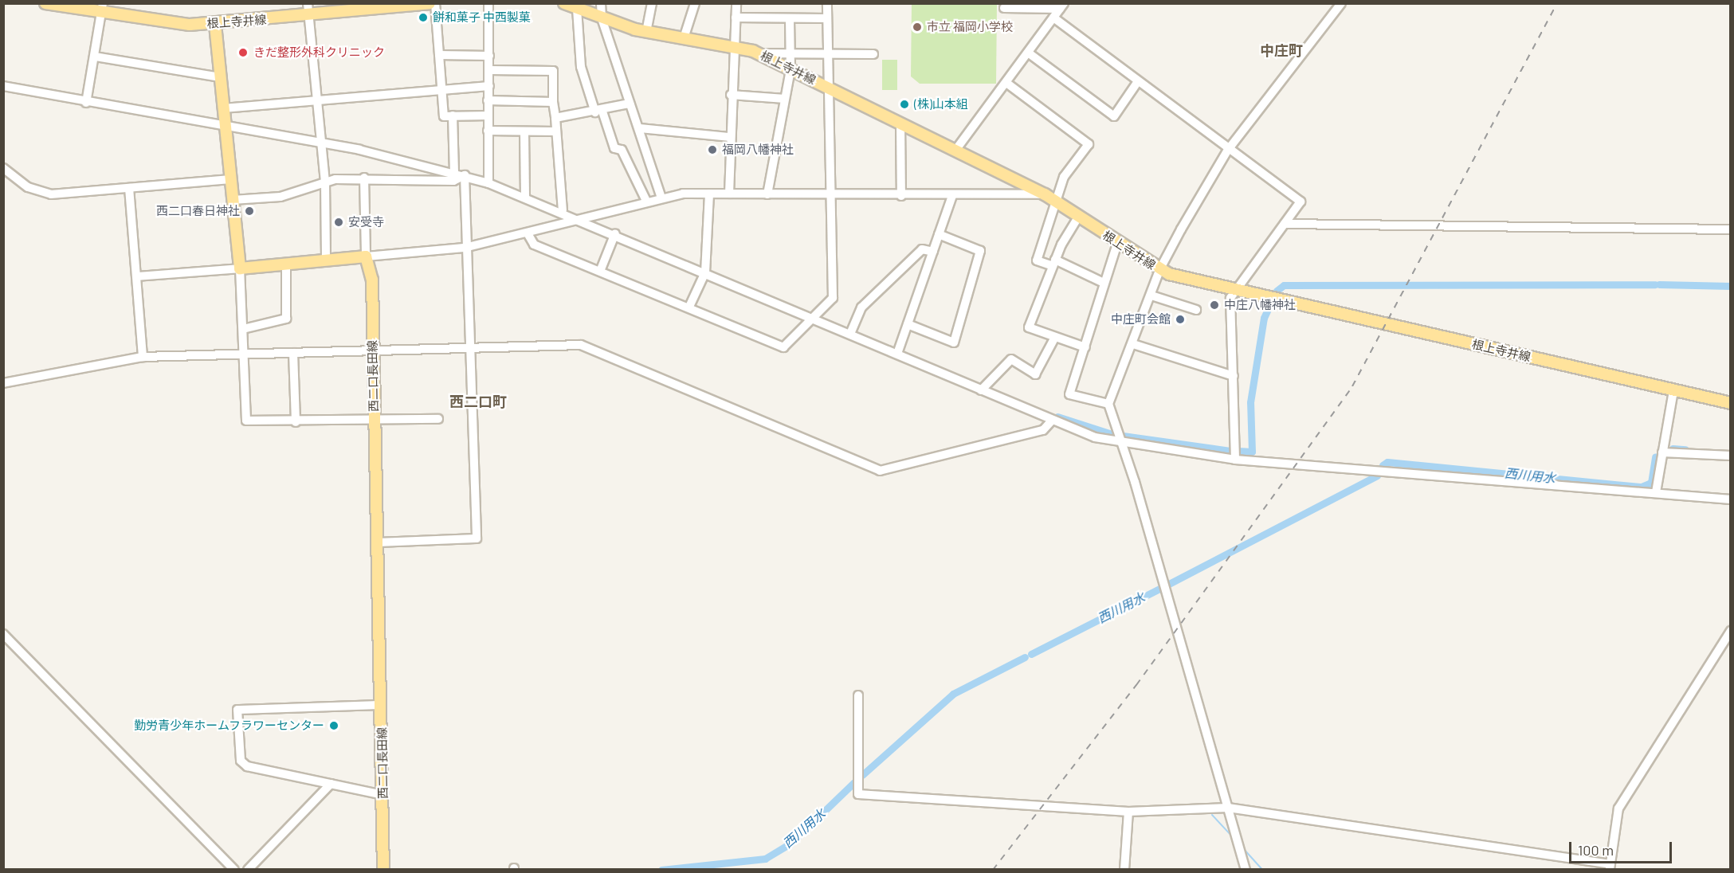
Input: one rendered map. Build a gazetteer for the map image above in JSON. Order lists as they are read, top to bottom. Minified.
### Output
{"streets":{"main road":["根上寺井線","西二口長田線"]},"districts":["中庄町","西二口町"],"water":["西川用水"],"places":["餅和菓子 中西製菓","市立 福岡小学校","きだ整形外科クリニック","(株)山本組","福岡八幡神社","西二口春日神社","安受寺","中庄八幡神社","中庄町会館","勤労青少年ホームフラワーセンター"],"scale_bar":"100 m"}
